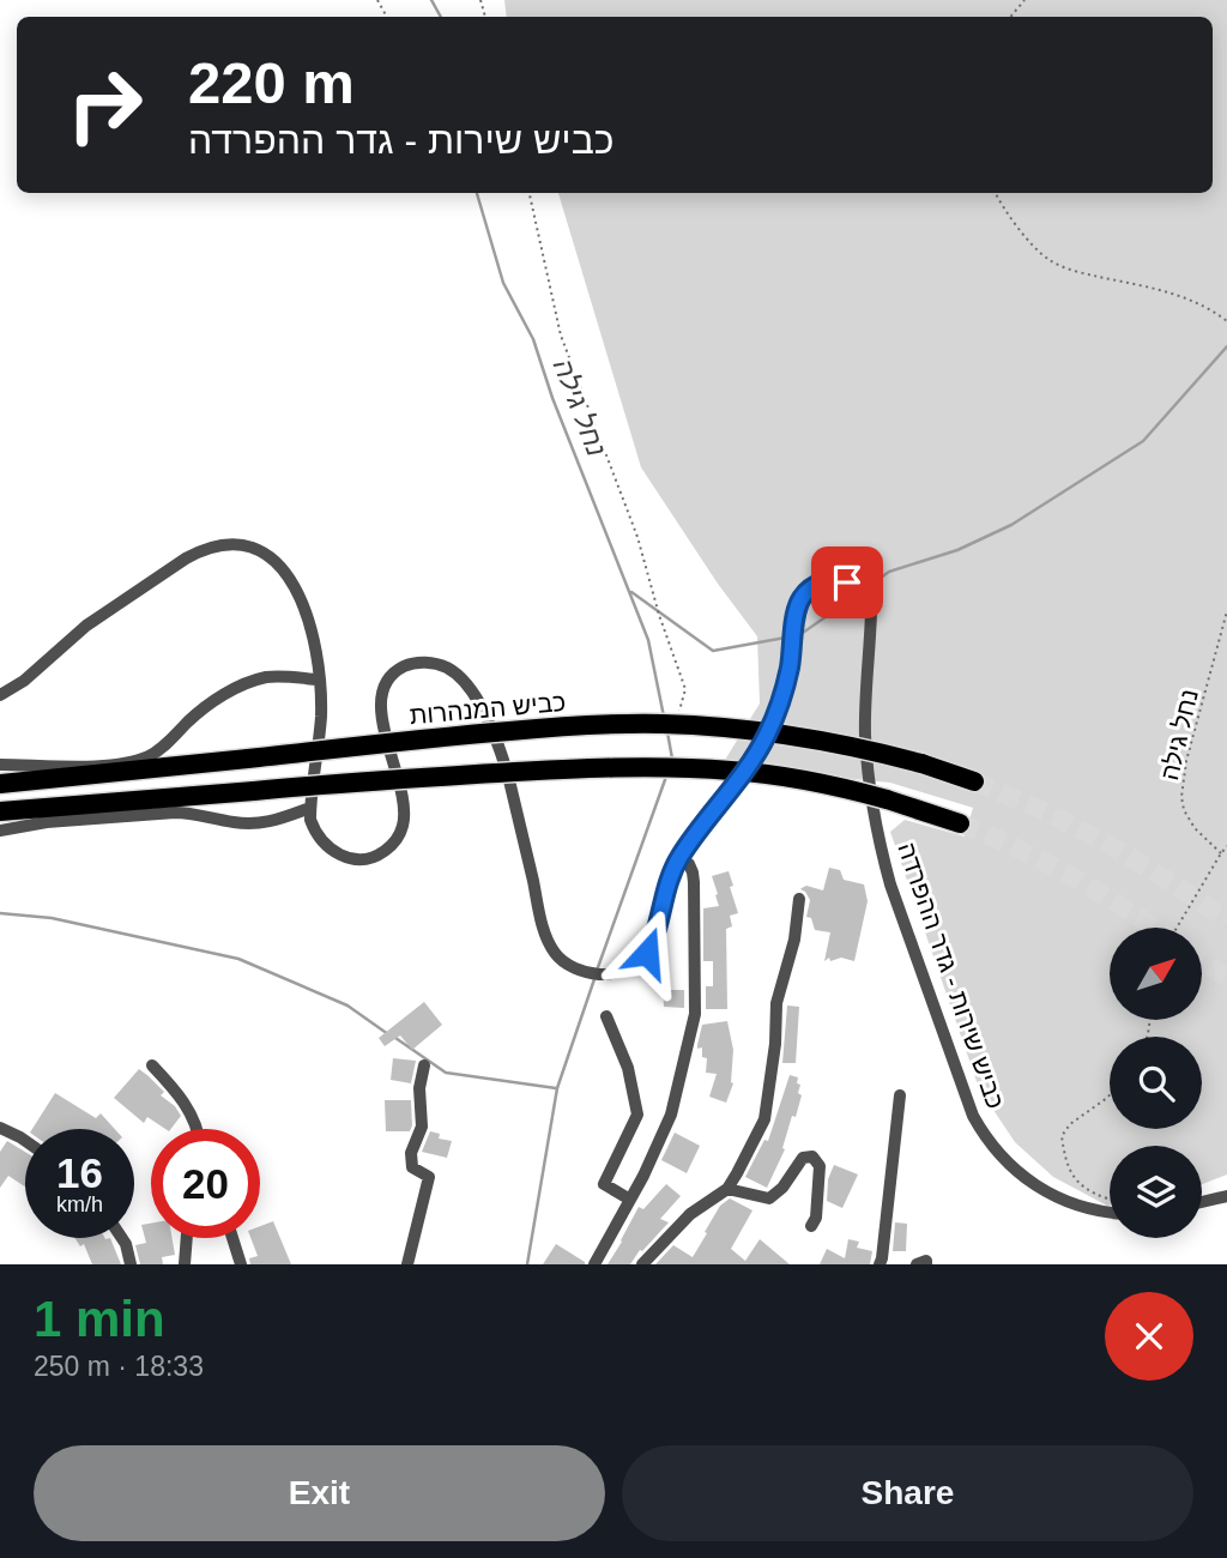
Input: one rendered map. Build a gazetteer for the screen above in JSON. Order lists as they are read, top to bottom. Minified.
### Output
{"streets":{"highway":["כביש המנהרות"],"street":["כביש שירות - גדר ההפרדה"],"path":["נחל גילה"]},"water":["נחל גילה"],"north":"top right","page":{"turn":["220 m","כביש שירות - גדר ההפרדה"],"speed":"16 km/h","limit":"20","heading":["1 min","250 m · 18:33"],"buttons":["Exit","Share"]}}
